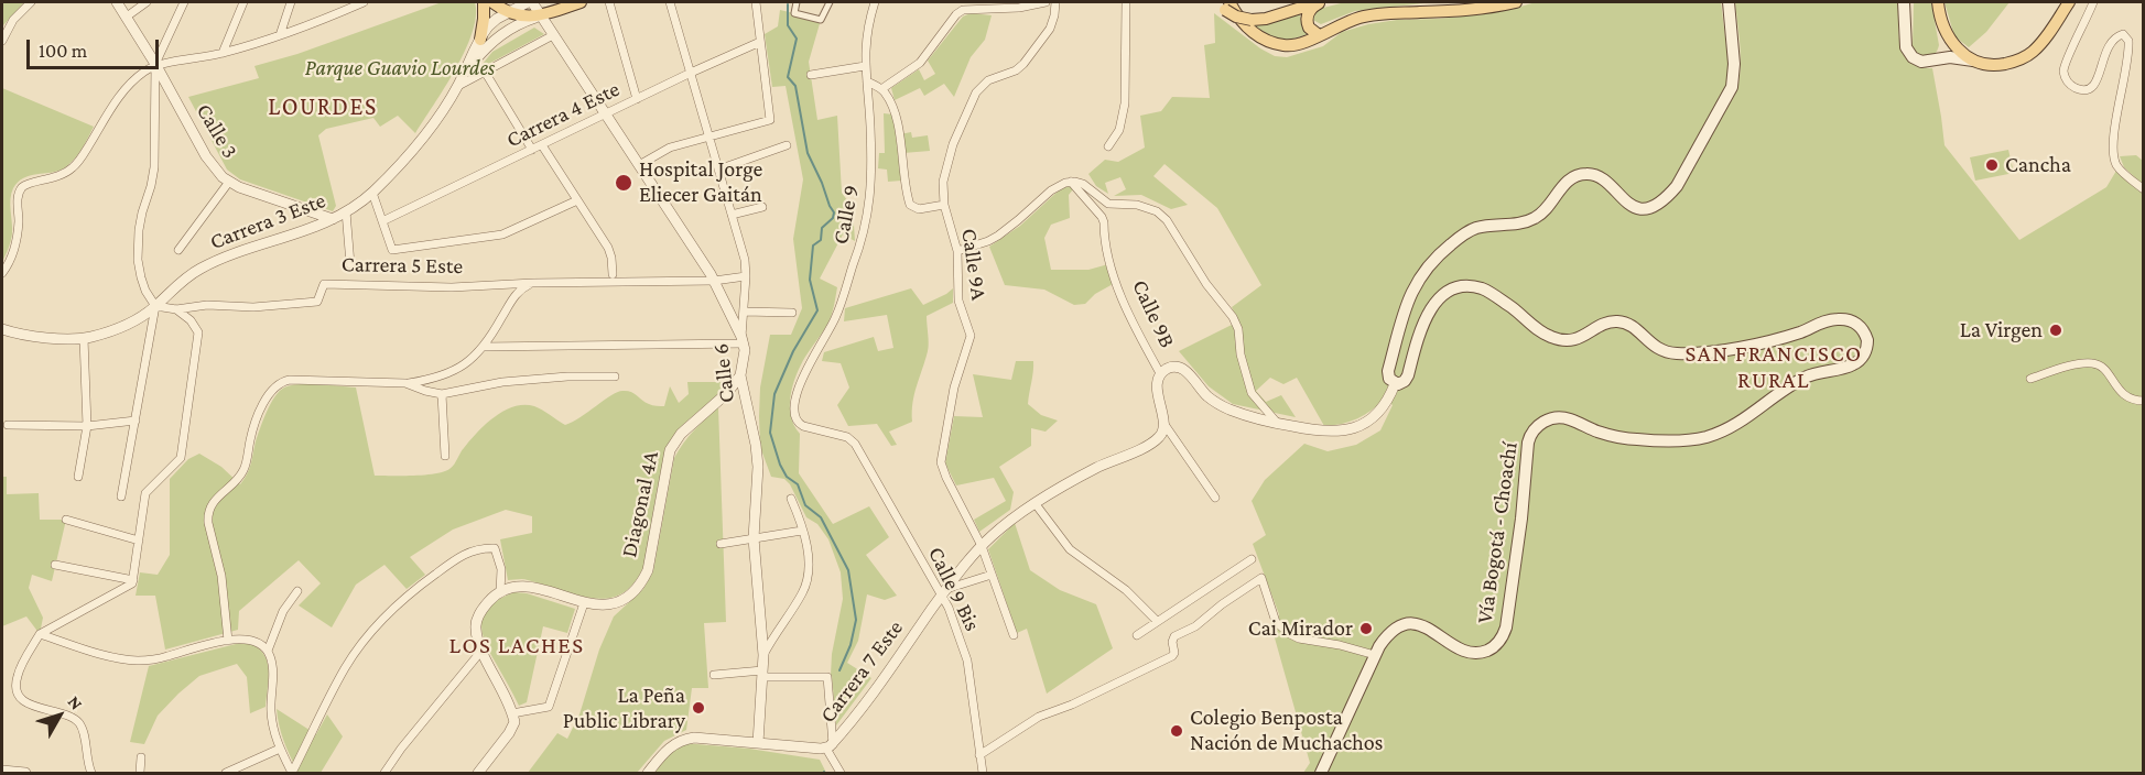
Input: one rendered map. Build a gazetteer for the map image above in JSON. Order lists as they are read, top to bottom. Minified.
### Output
{"streets":{"main road":["Vía Bogotá - Choachí"],"street":["Carrera 4 Este","Calle 3","Calle 9","Carrera 3 Este","Calle 9A","Carrera 5 Este","Calle 9B","Calle 6","Diagonal 4A","Calle 9 Bis","Carrera 7 Este"]},"crossings":[["Carrera 4 Este","Calle 6"],["Calle 3","Carrera 3 Este"],["Calle 9","Calle 9 Bis"],["Carrera 3 Este","Carrera 5 Este"],["Carrera 3 Este","Calle 6"],["Calle 9A","Carrera 7 Este"],["Carrera 5 Este","Calle 6"],["Calle 9B","Carrera 7 Este"],["Calle 6","Diagonal 4A"],["Calle 6","Carrera 7 Este"],["Calle 9 Bis","Carrera 7 Este"]],"districts":["LOURDES","SAN FRANCISCO RURAL","LOS LACHES"],"parks":["Parque Guavio Lourdes"],"places":["Cancha","Hospital Jorge Eliecer Gaitán","La Virgen","Cai Mirador","La Peña Public Library","Colegio Benposta Nación de Muchachos"],"scale_bar":"100 m","north":"top right"}
